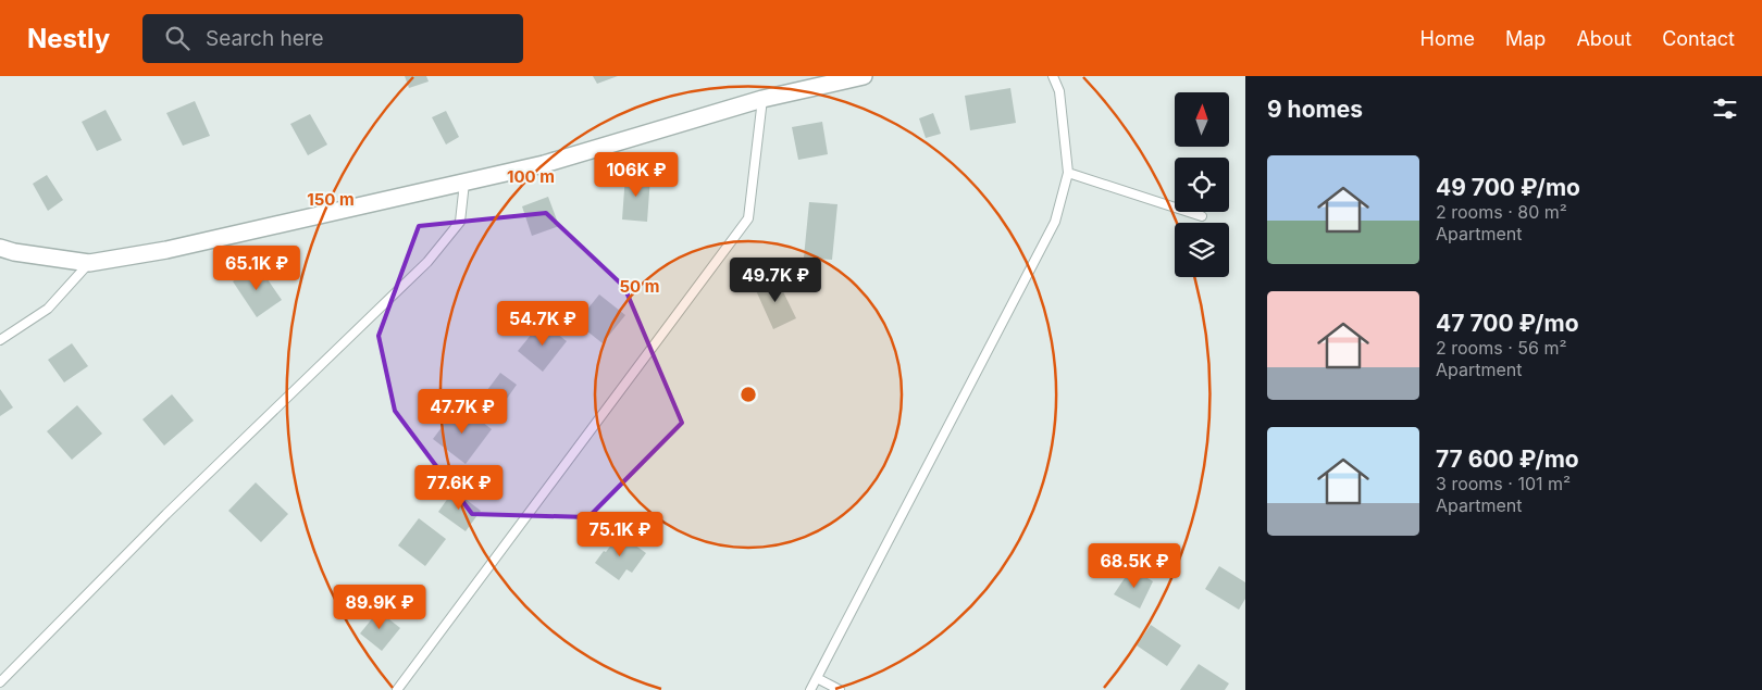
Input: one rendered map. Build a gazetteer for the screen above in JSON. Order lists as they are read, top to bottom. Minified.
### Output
{"north":"top","page":{"header":"Nestly","search":"Search here","nav":["Home","Map","About","Contact"],"heading":"9 homes","list":[{"name":"49 700 ₽/mo","note":"2 rooms · 80 m² · Apartment"},{"name":"47 700 ₽/mo","note":"2 rooms · 56 m² · Apartment"},{"name":"77 600 ₽/mo","note":"3 rooms · 101 m² · Apartment"}],"price":["106K ₽","65.1K ₽","49.7K ₽","54.7K ₽","47.7K ₽","77.6K ₽","75.1K ₽","68.5K ₽","89.9K ₽"]},"rings":["100 m","150 m","50 m"]}
